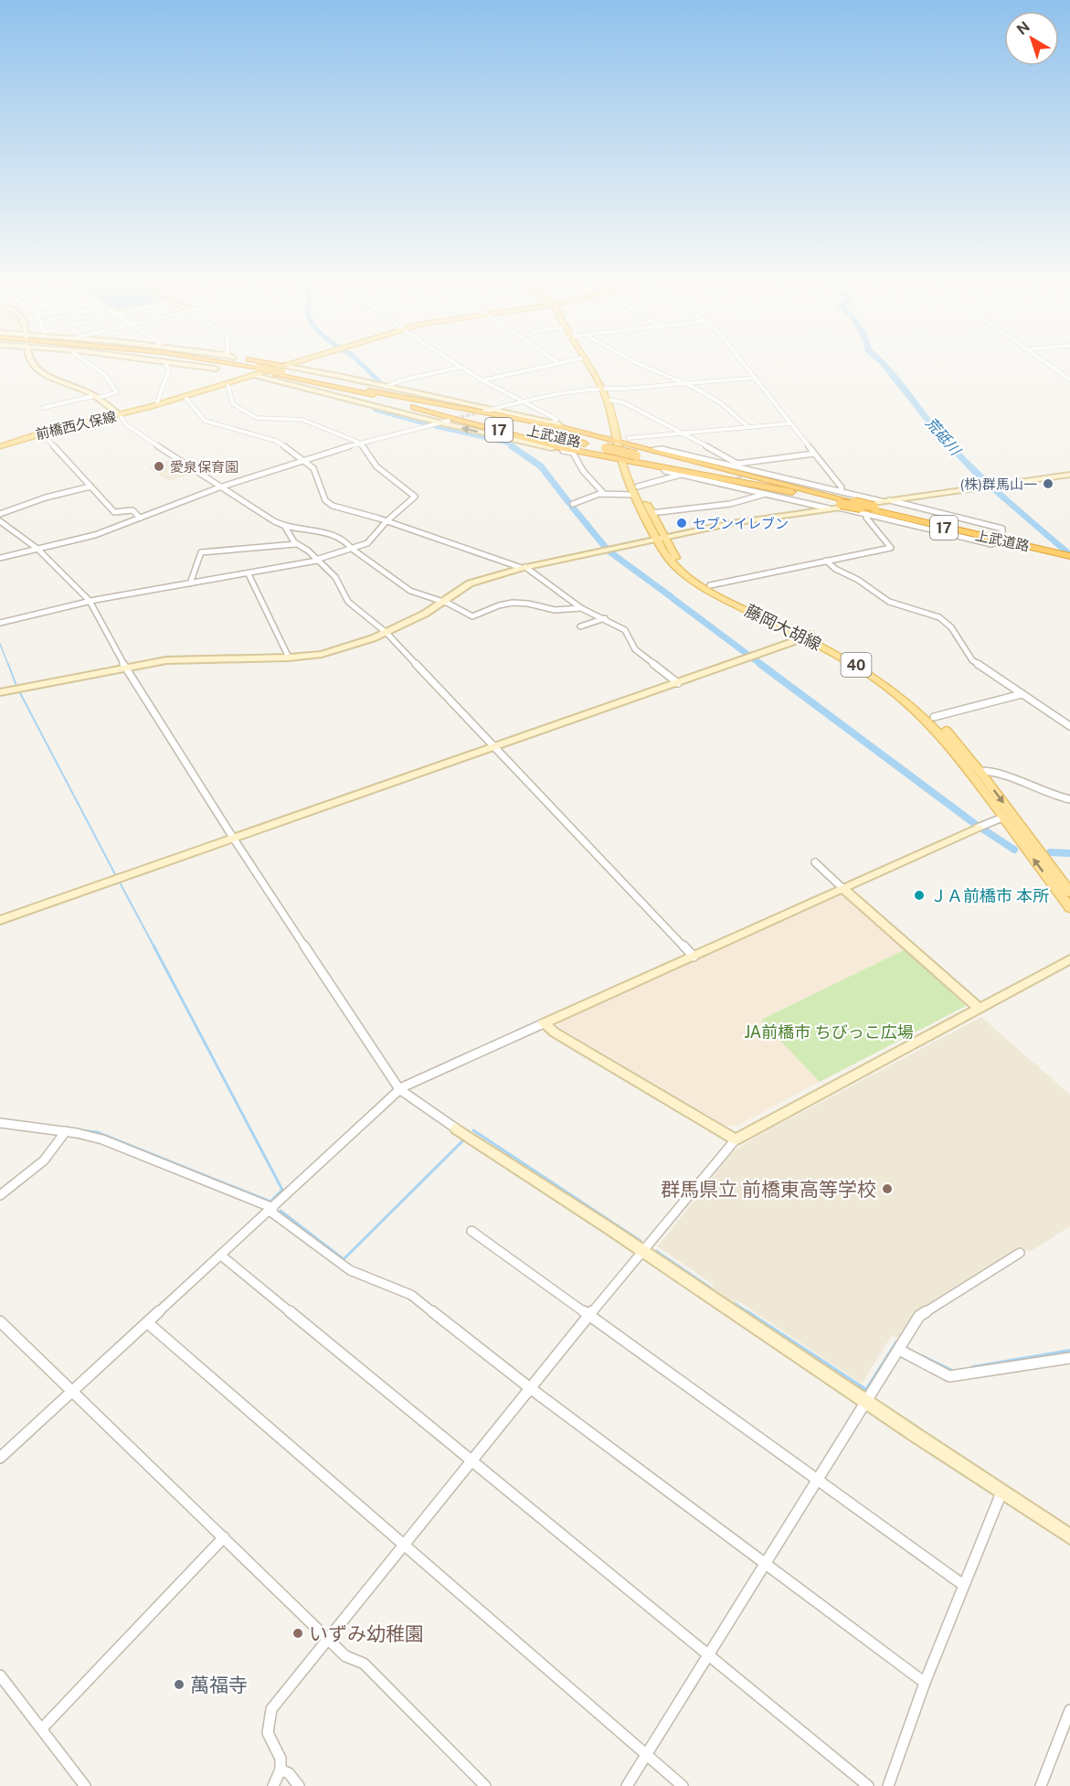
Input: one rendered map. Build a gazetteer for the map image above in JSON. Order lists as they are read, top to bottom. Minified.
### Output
{"streets":{"highway":["17","上武道路"],"main road":["前橋西久保線","藤岡大胡線","40"]},"crossings":[["前橋西久保線","上武道路"],["17","上武道路"],["17","藤岡大胡線"]],"water":["荒砥川"],"parks":["JA前橋市 ちびっこ広場"],"places":["愛泉保育園","(株)群馬山一","セブンイレブン","ＪＡ前橋市 本所","群馬県立 前橋東高等学校","いずみ幼稚園","萬福寺"],"north":"top left"}
